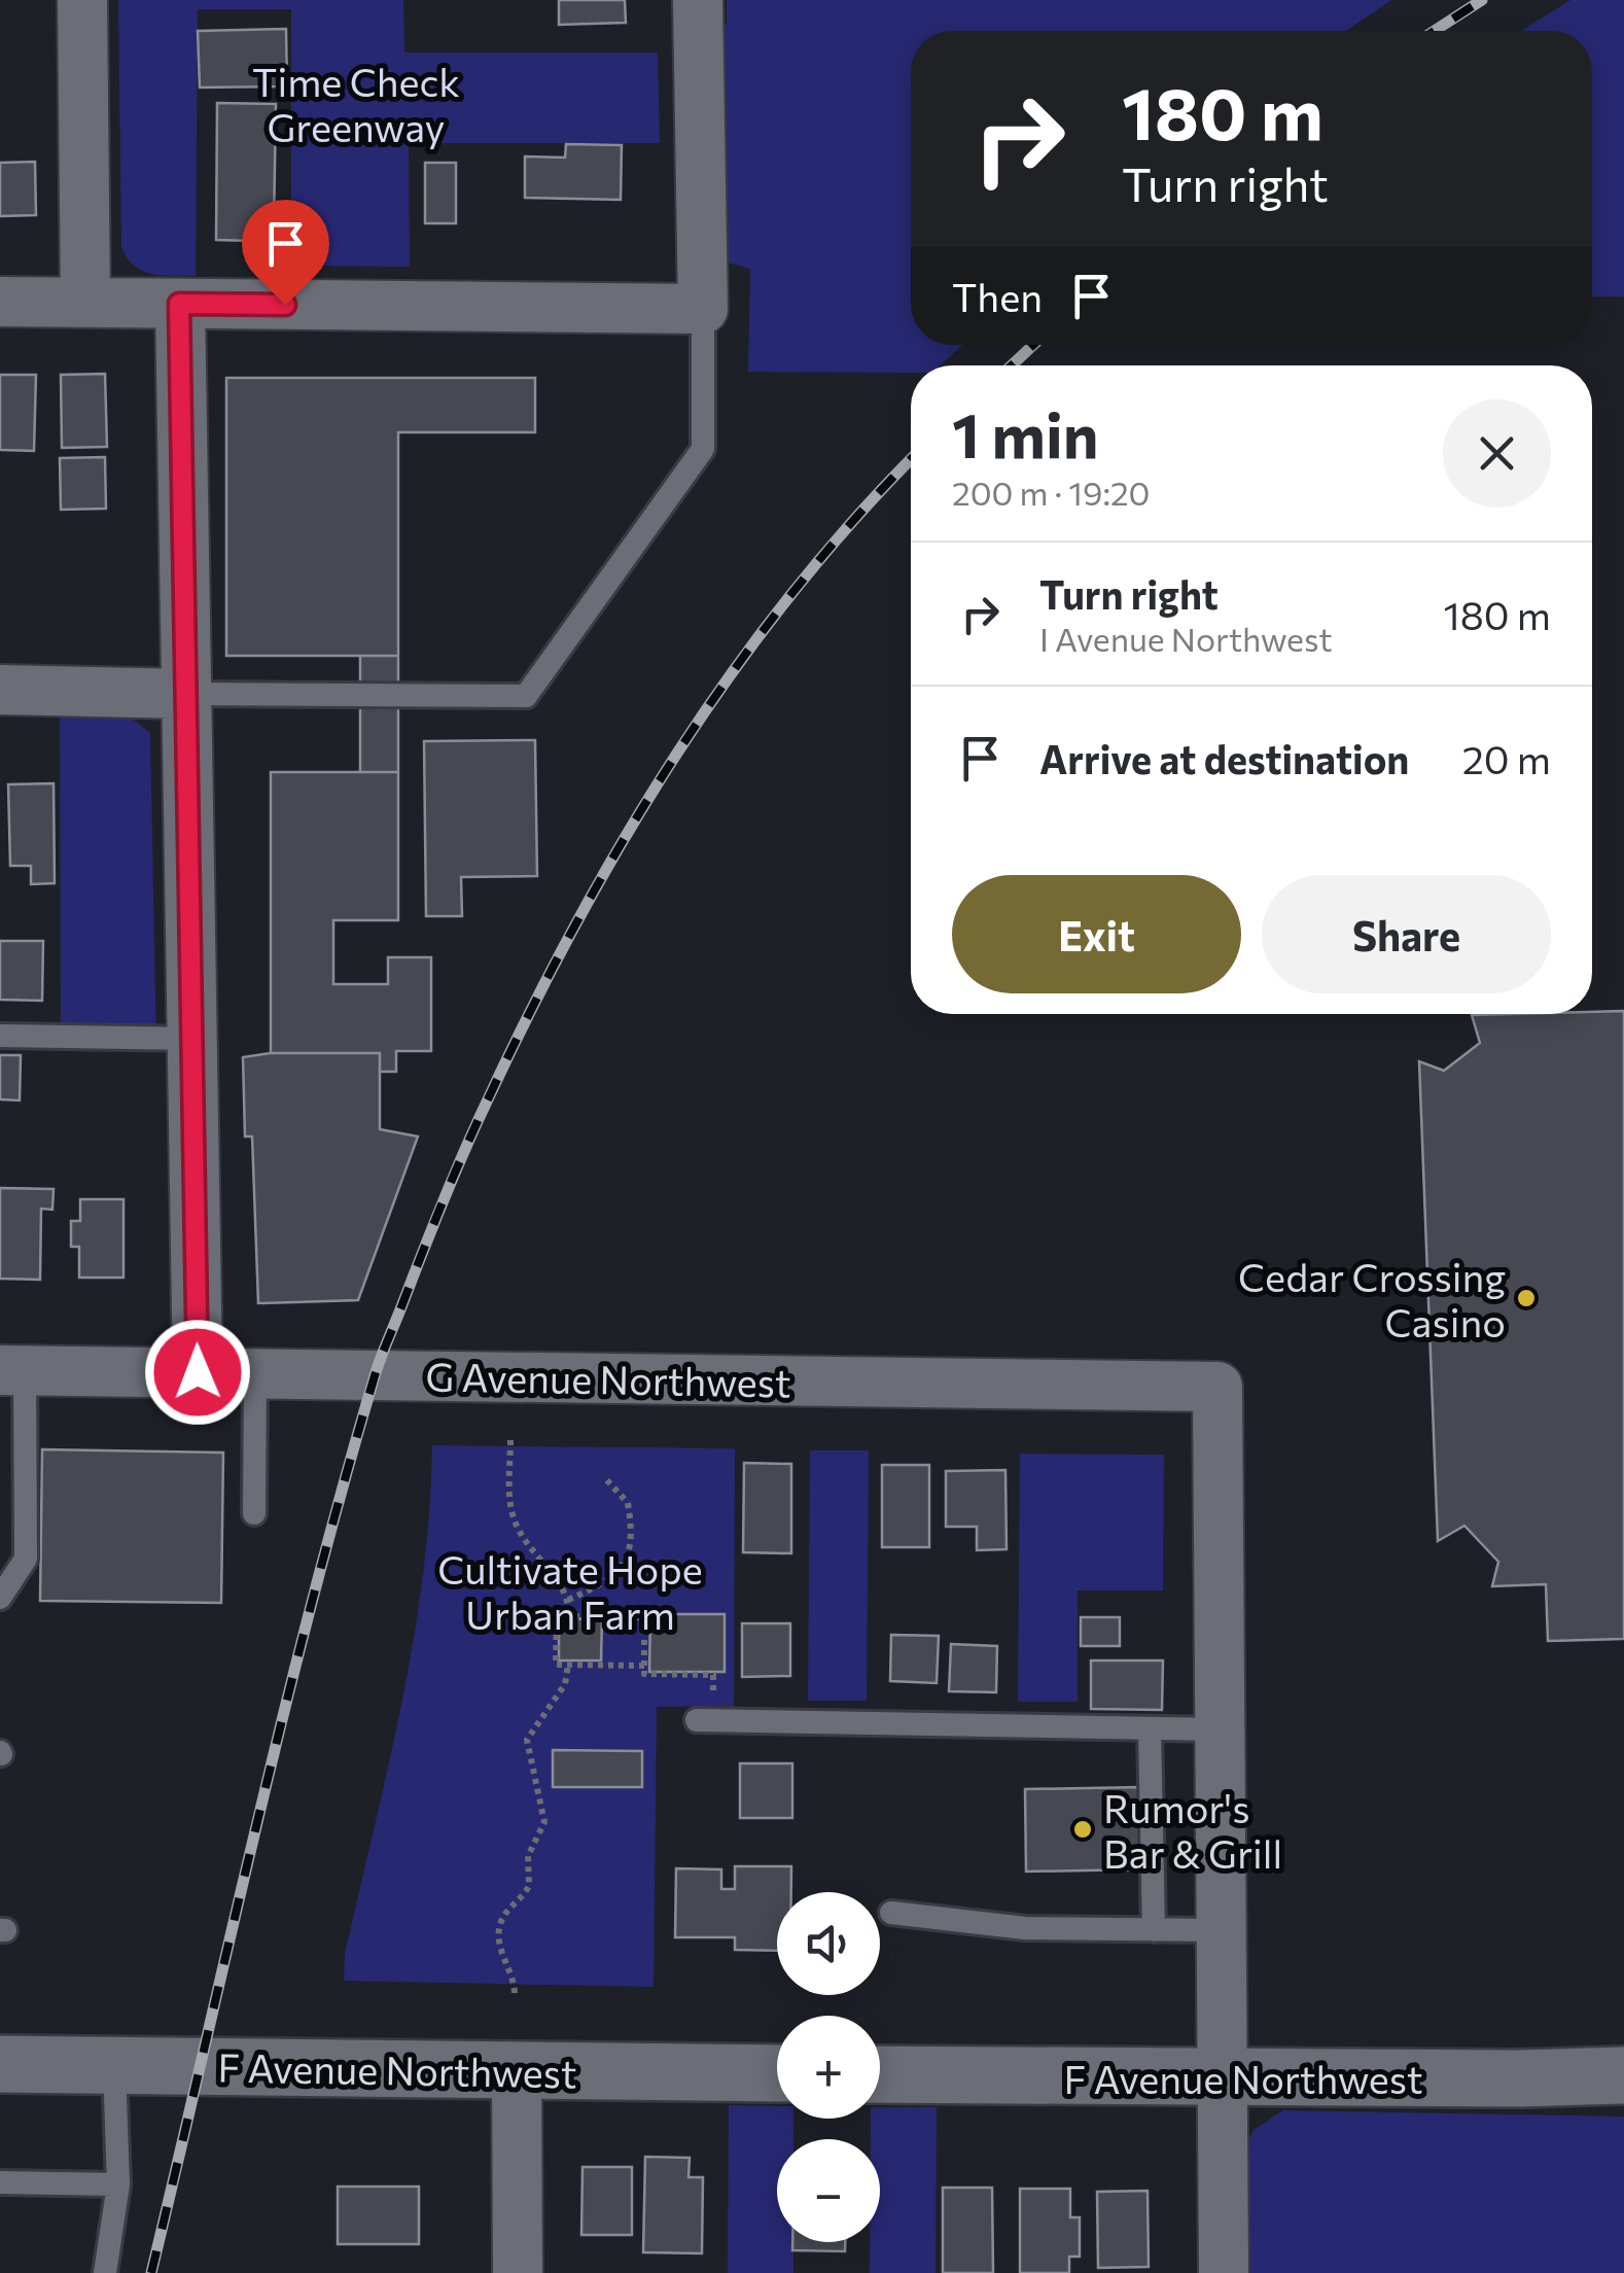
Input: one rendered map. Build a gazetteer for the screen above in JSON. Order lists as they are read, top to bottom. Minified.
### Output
{"streets":{"main road":["F Avenue Northwest"],"street":["G Avenue Northwest"]},"parks":["Time Check Greenway","Cultivate Hope Urban Farm"],"places":["Cedar Crossing Casino","Rumor's Bar & Grill"],"page":{"turn":["180 m","Turn right"],"then":"Then","heading":["1 min","200 m · 19:20"],"list":[{"name":"Turn right","note":"I Avenue Northwest","value":"180 m"},{"name":"Arrive at destination","value":"20 m"}],"buttons":["Exit","Share"],"map_buttons":["+","−"]}}
